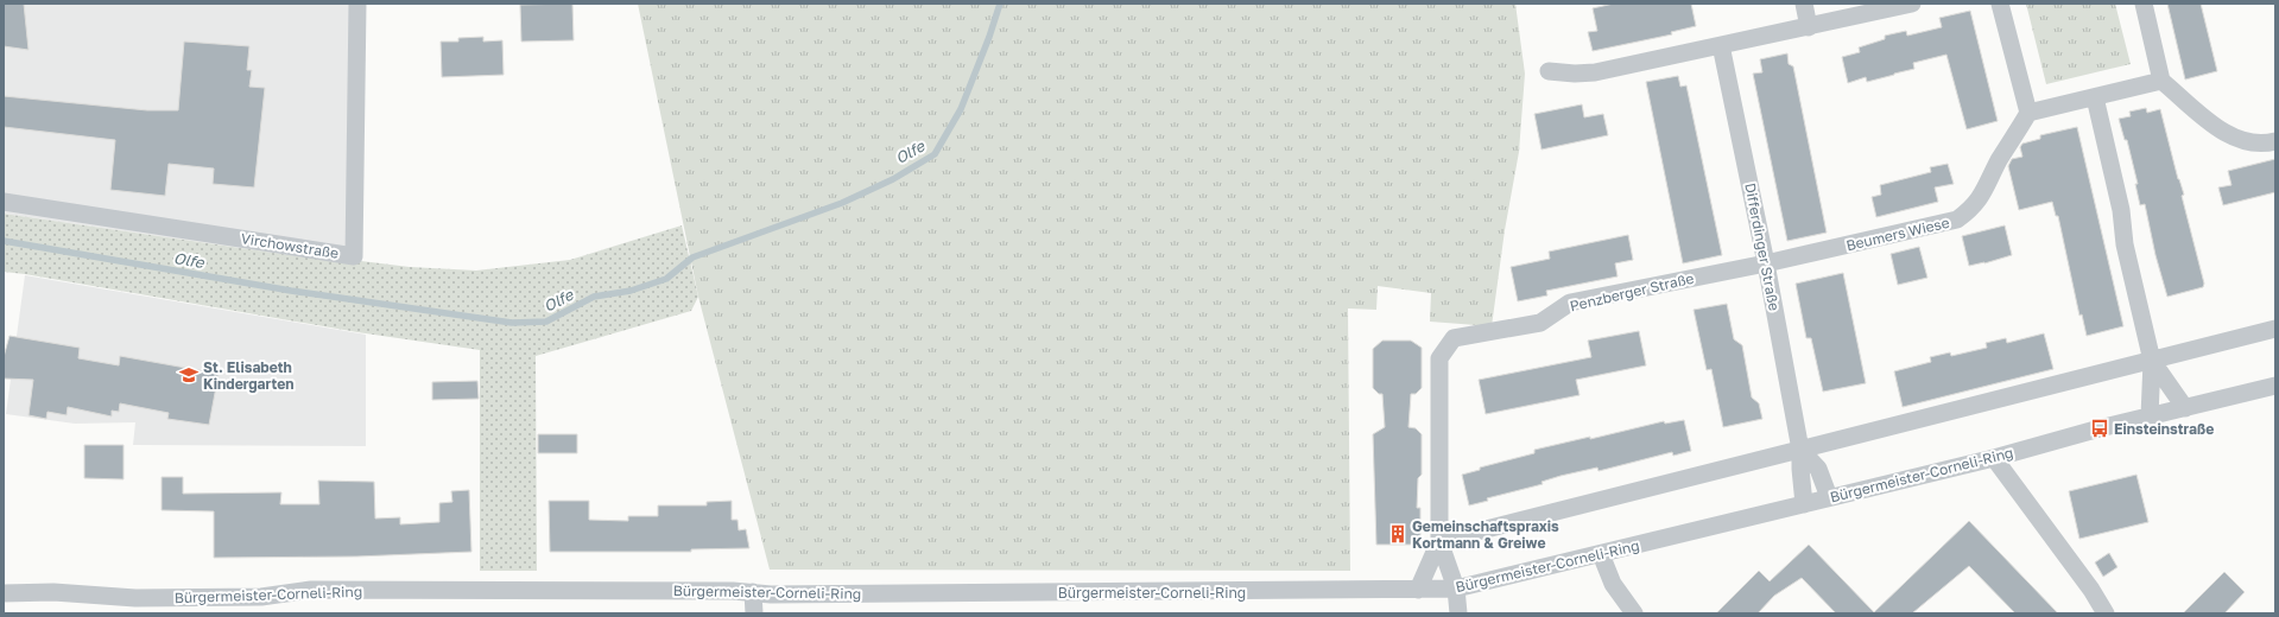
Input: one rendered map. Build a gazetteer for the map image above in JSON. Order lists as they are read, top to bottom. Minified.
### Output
{"streets":{"street":["Beumers Wiese","Virchowstraße","Differdinger Straße","Penzberger Straße","Bürgermeister-Corneli-Ring"]},"crossings":[["Beumers Wiese","Differdinger Straße"],["Beumers Wiese","Penzberger Straße"],["Differdinger Straße","Penzberger Straße"],["Differdinger Straße","Bürgermeister-Corneli-Ring"],["Penzberger Straße","Bürgermeister-Corneli-Ring"]],"water":["Olfe"],"places":{"school or university":["St. Elisabeth Kindergarten"],"bus stop":["Einsteinstraße"],"building":["Gemeinschaftspraxis Kortmann & Greiwe"]}}
